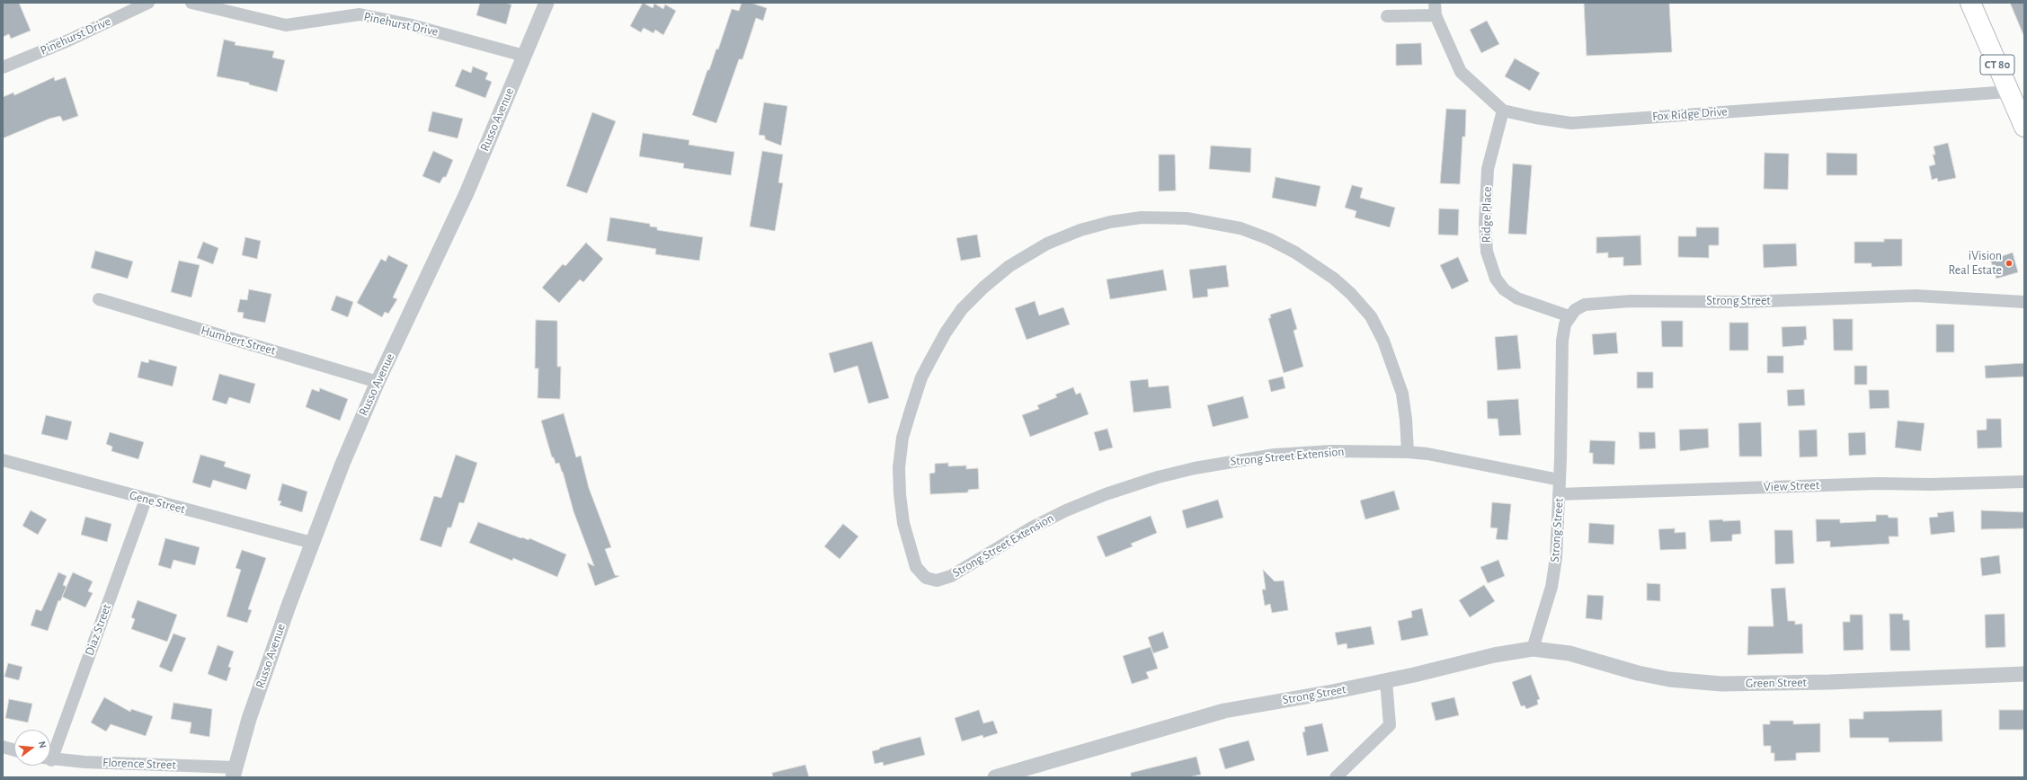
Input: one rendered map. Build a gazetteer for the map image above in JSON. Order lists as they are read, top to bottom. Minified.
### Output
{"streets":{"main road":["CT 80"],"street":["Pinehurst Drive","Fox Ridge Drive","Russo Avenue","Ridge Place","Strong Street","Humbert Street","Strong Street Extension","View Street","Gene Street","Diaz Street","Green Street","Florence Street"]},"crossings":[["Pinehurst Drive","Russo Avenue"],["CT 80","Fox Ridge Drive"],["Fox Ridge Drive","Ridge Place"],["Russo Avenue","Humbert Street"],["Russo Avenue","Gene Street"],["Russo Avenue","Florence Street"],["Ridge Place","Strong Street"],["Strong Street","Strong Street Extension"],["Strong Street","View Street"],["Strong Street","Green Street"],["Gene Street","Diaz Street"]],"places":["iVision Real Estate"],"north":"right"}
